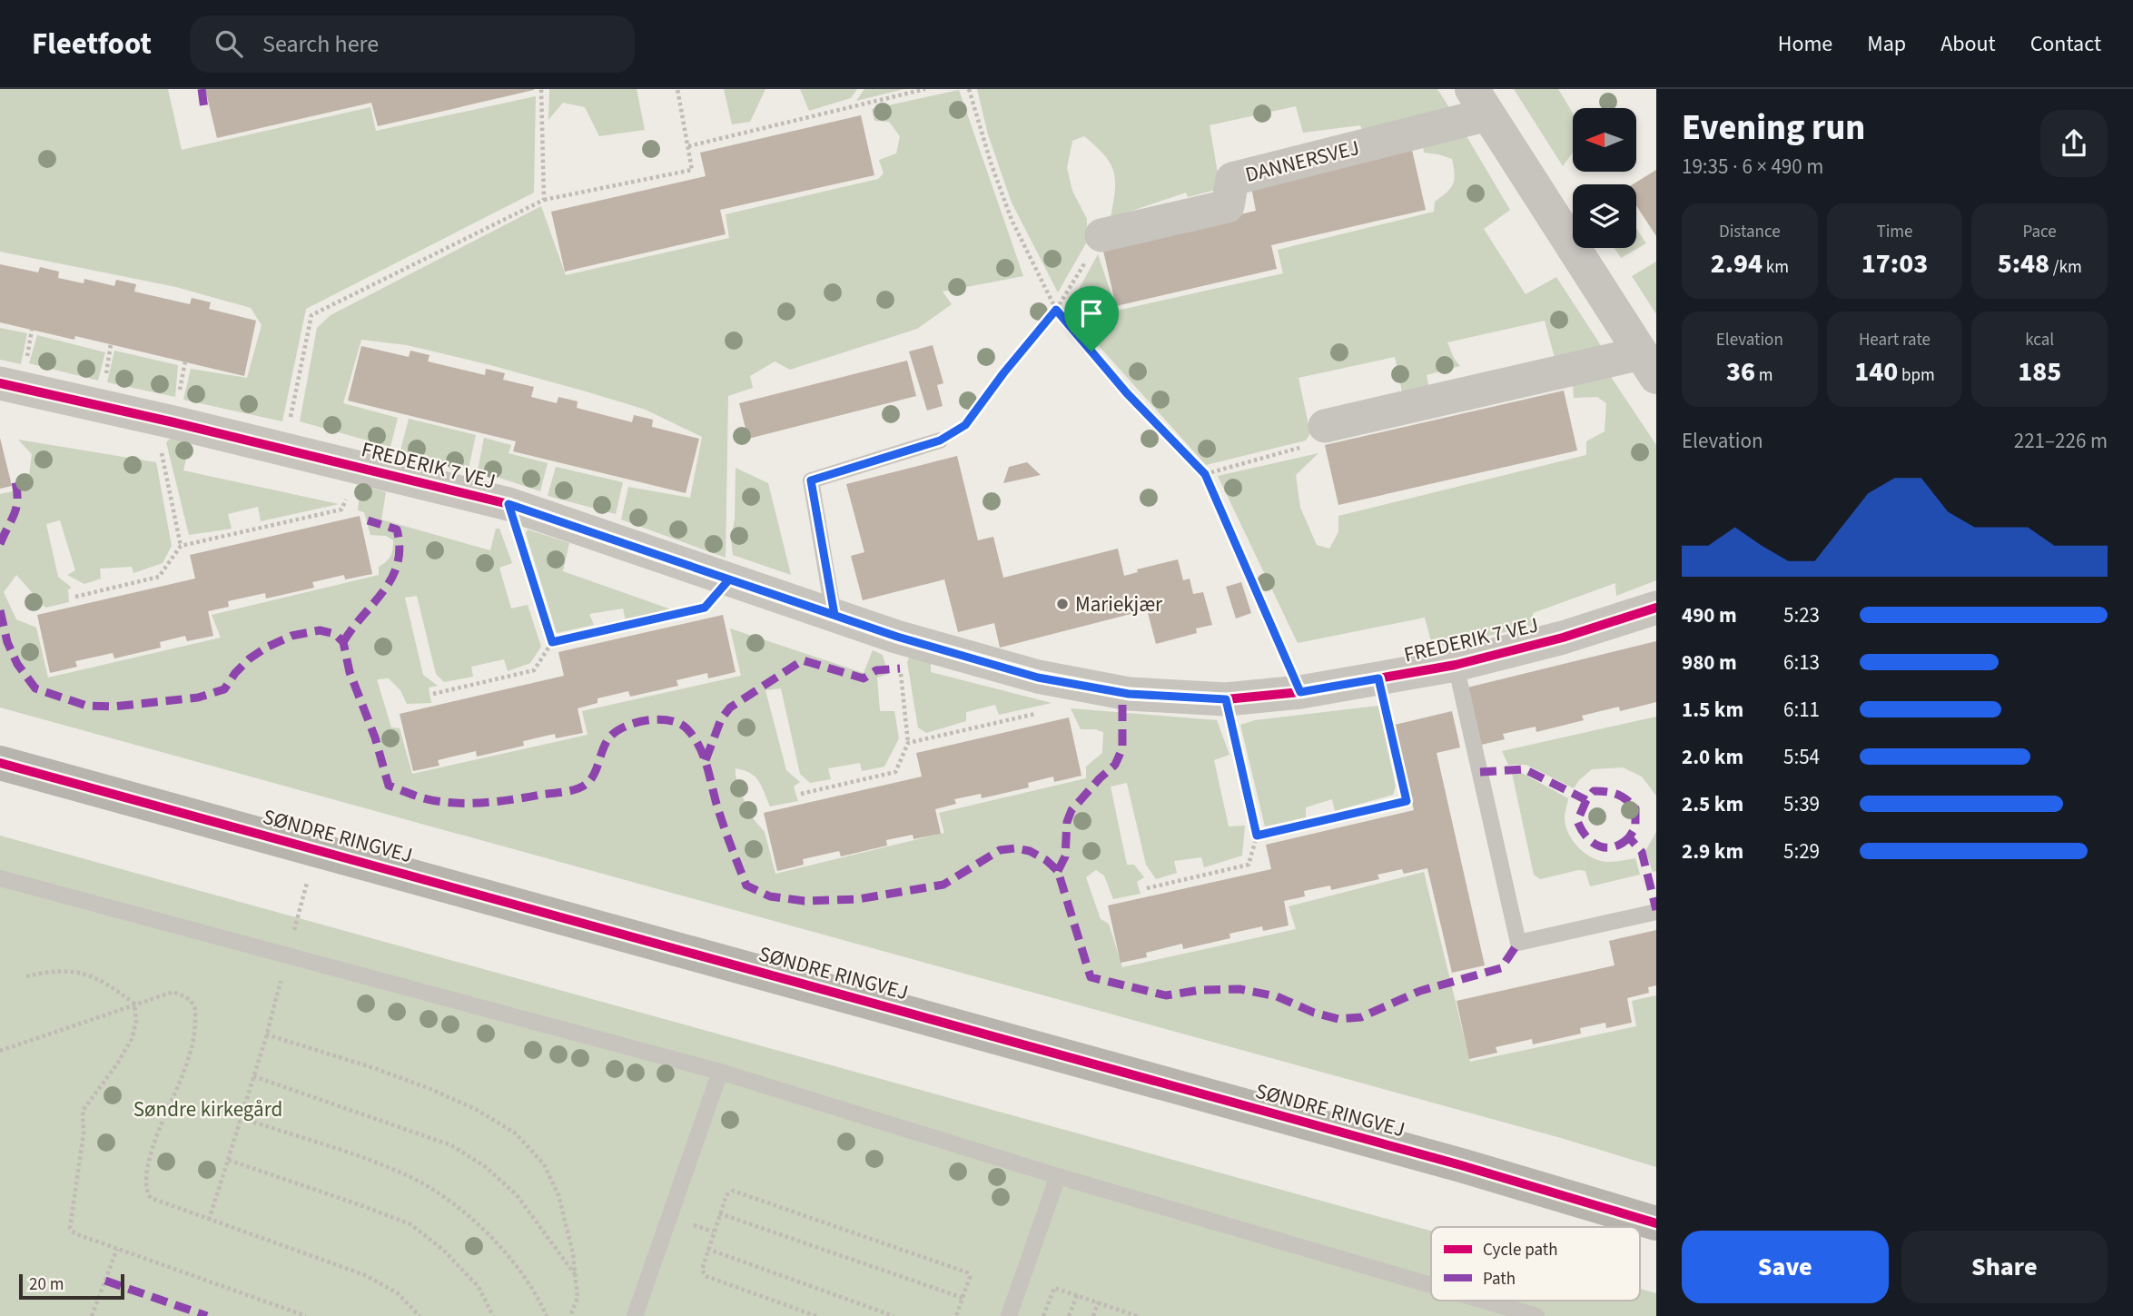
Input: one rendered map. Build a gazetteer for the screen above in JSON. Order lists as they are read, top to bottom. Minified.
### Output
{"streets":{"main road":["SØNDRE RINGVEJ"],"street":["DANNERSVEJ","FREDERIK 7 VEJ"]},"parks":["Søndre kirkegård"],"places":["Mariekjær"],"legend":["Cycle path","Path"],"scale_bar":"20 m","north":"left","page":{"header":"Fleetfoot","search":"Search here","nav":["Home","Map","About","Contact"],"heading":["Evening run","19:35 · 6 × 490 m"],"stats":[["Distance","2.94 km"],["Time","17:03"],["Pace","5:48 /km"],["Elevation","36 m"],["Heart rate","140 bpm"],["kcal","185"]],"chart":["Elevation","221–226 m"],"list":[{"name":"490 m","note":"5:23"},{"name":"980 m","note":"6:13"},{"name":"1.5 km","note":"6:11"},{"name":"2.0 km","note":"5:54"},{"name":"2.5 km","note":"5:39"},{"name":"2.9 km","note":"5:29"}],"buttons":["Save","Share"],"scale":"20 m"}}
